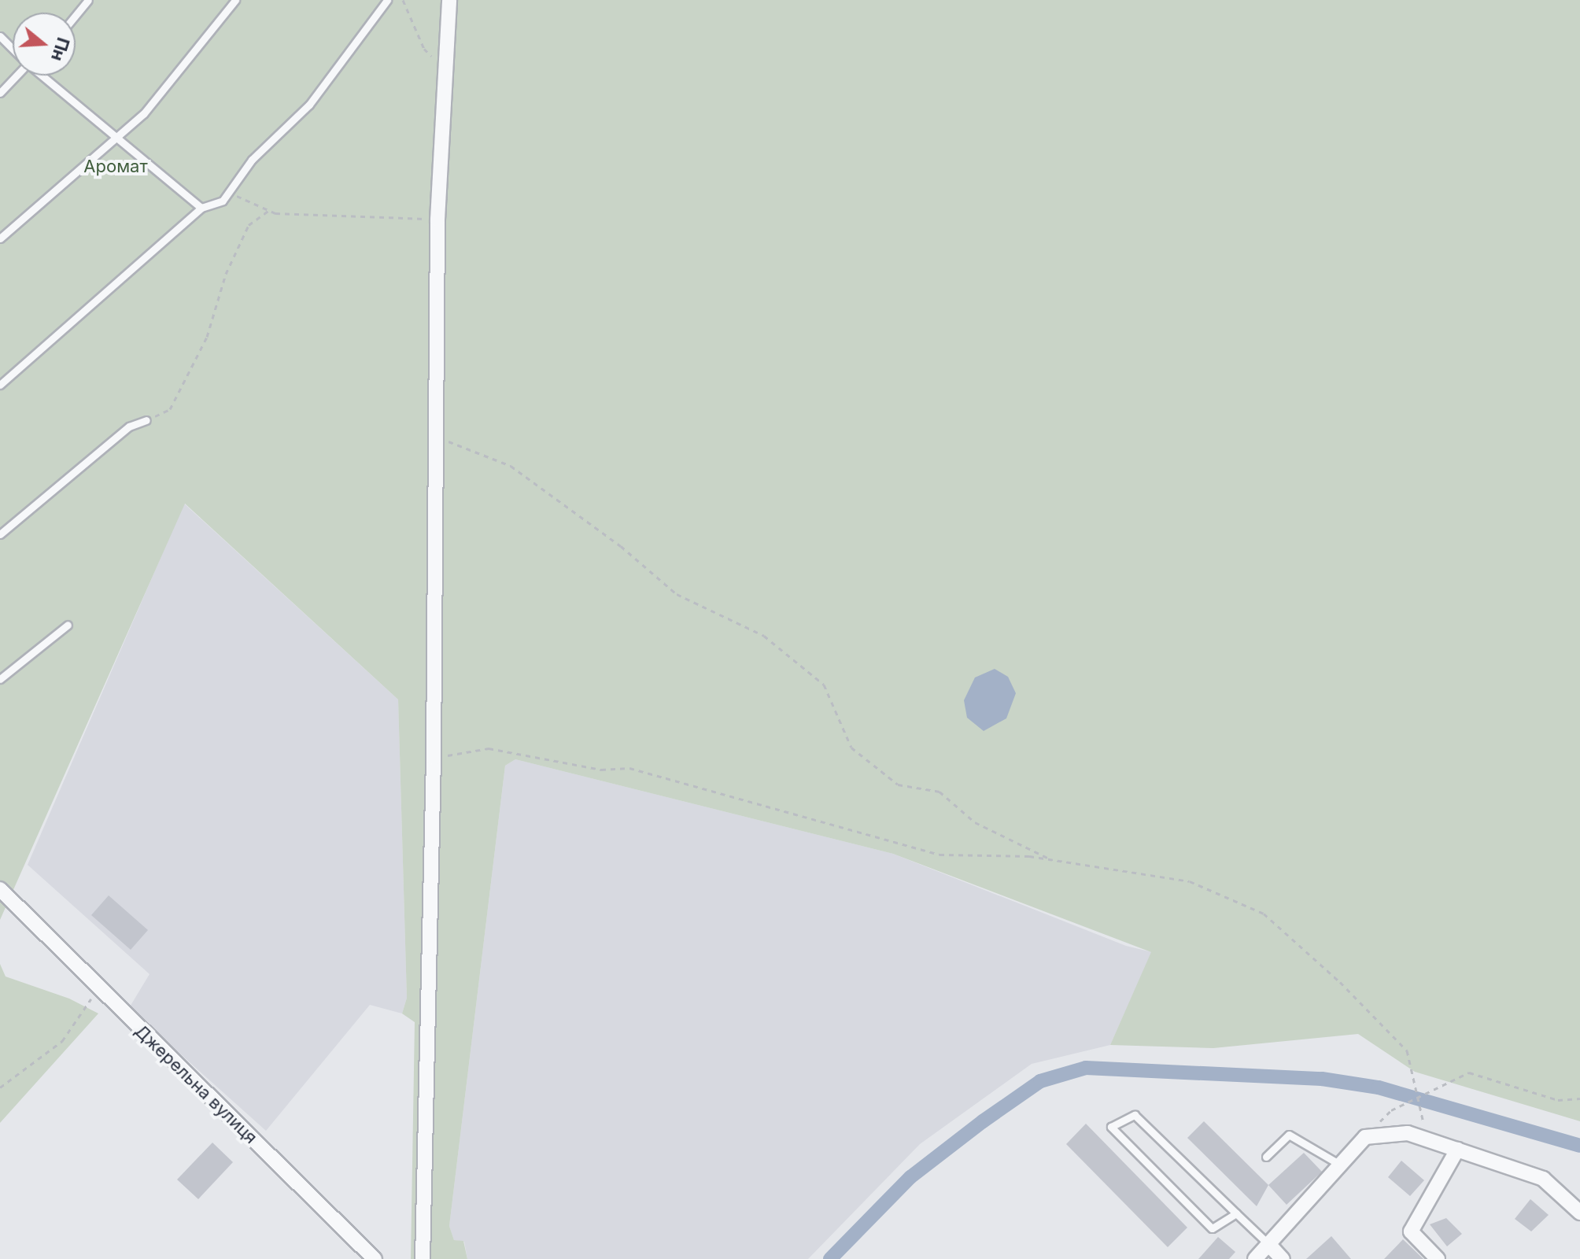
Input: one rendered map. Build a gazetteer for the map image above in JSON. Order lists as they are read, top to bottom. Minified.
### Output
{"streets":{"street":["Джерельна вулиця"]},"parks":["Аромат"],"north":"right"}
